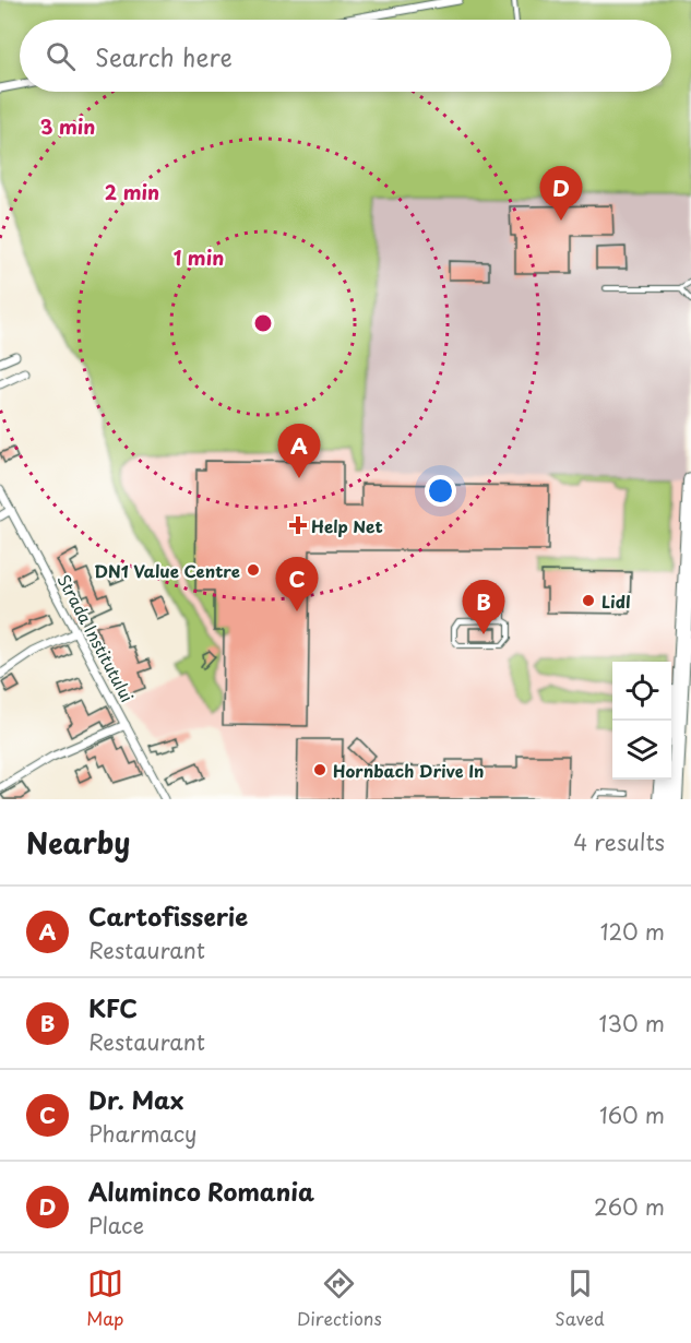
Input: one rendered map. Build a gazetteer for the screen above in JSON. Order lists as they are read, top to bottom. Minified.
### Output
{"streets":{"street":["Strada Institutului"]},"places":{"health":["Help Net"],"other":["DN1 Value Centre","Lidl","Hornbach Drive In"]},"page":{"search":"Search here","pins":["D","A","C","B"],"heading":["Nearby","4 results"],"list":[{"mark":"A","name":"Cartofisserie","note":"Restaurant","value":"120 m"},{"mark":"B","name":"KFC","note":"Restaurant","value":"130 m"},{"mark":"C","name":"Dr. Max","note":"Pharmacy","value":"160 m"},{"mark":"D","name":"Aluminco Romania","note":"Place","value":"260 m"}],"nav":["Map","Directions","Saved"]},"rings":["3 min","2 min","1 min"]}
